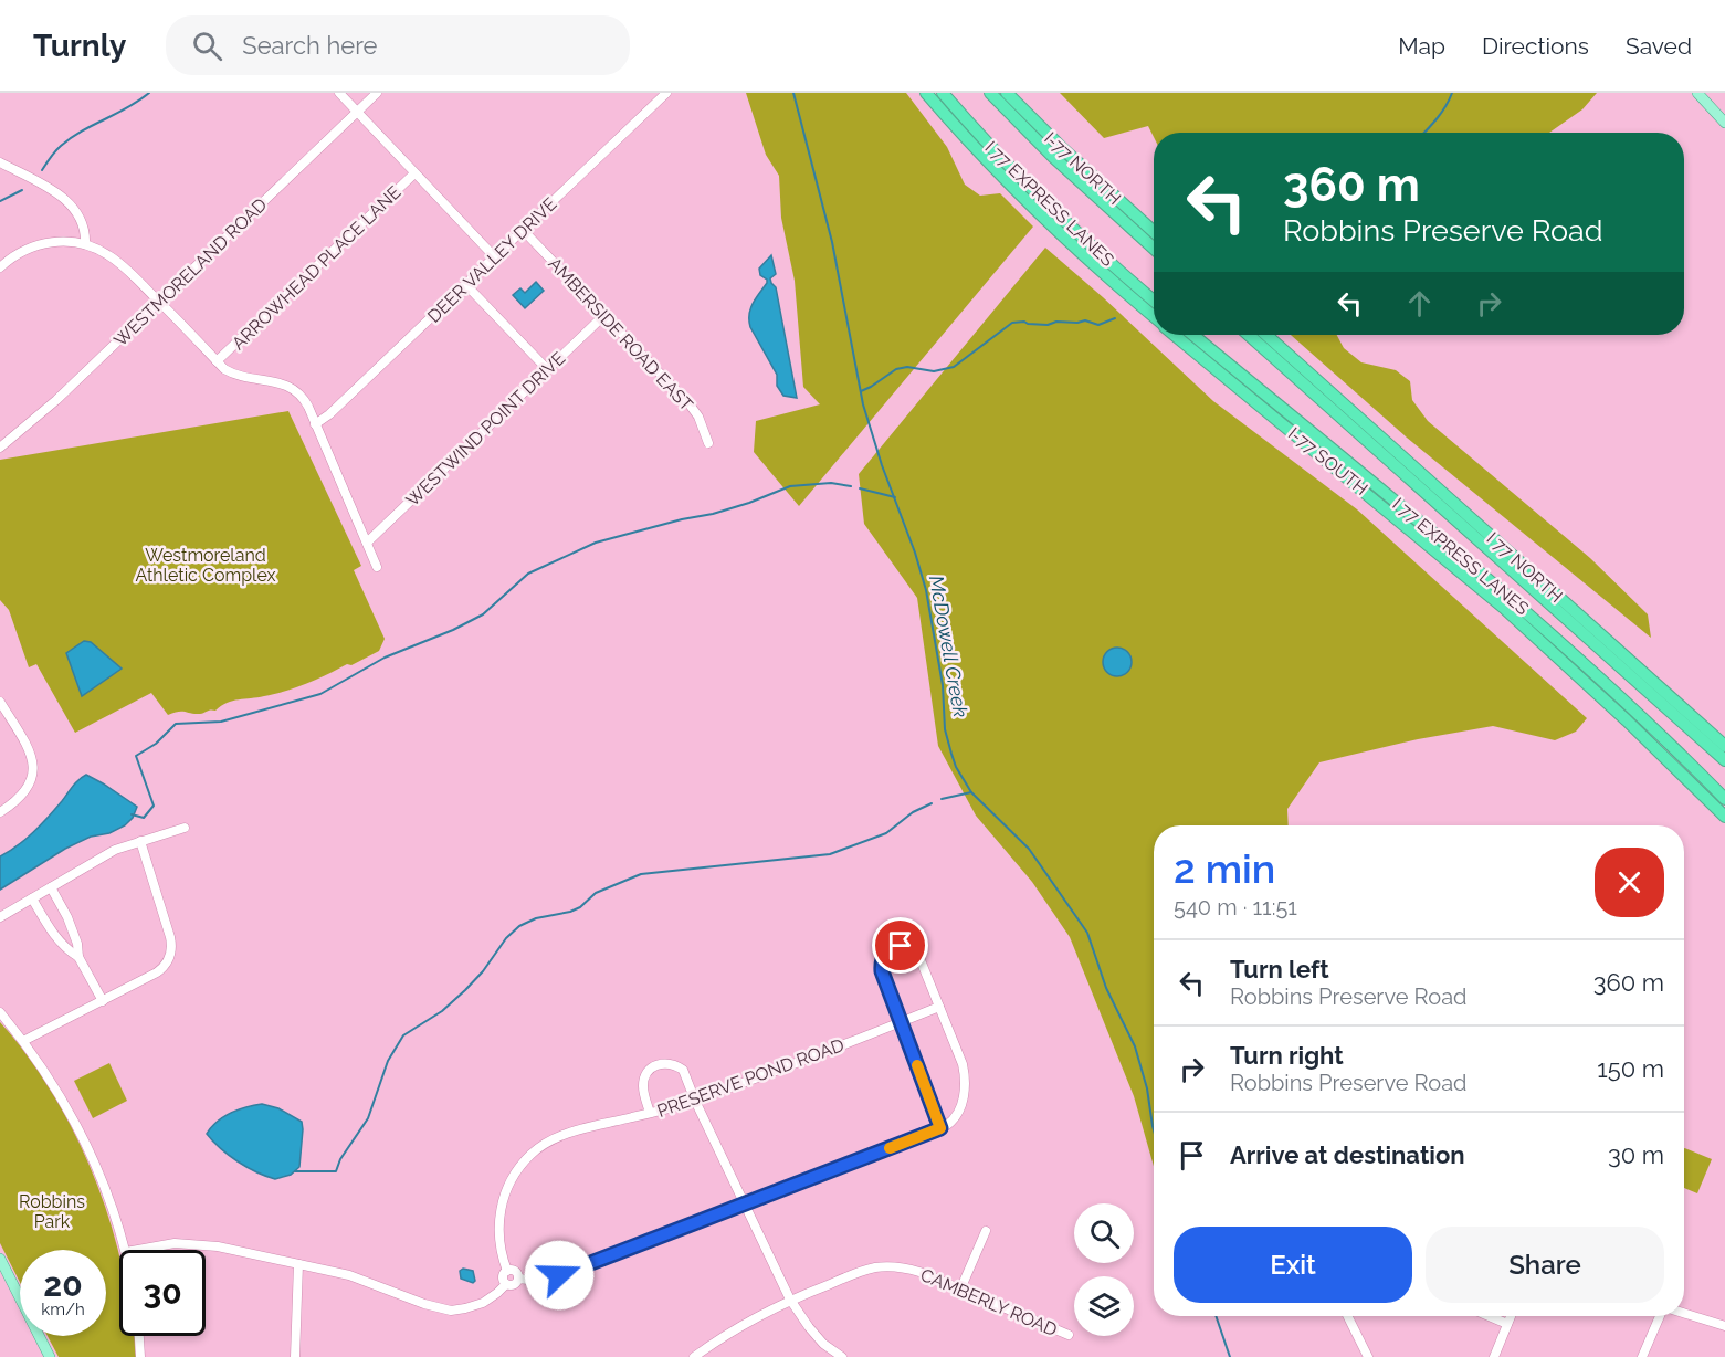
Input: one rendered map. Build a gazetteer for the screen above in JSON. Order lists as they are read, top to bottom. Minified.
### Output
{"streets":{"highway":["I-77 NORTH","I 77 EXPRESS LANES","I-77 SOUTH","I 77 NORTH"],"street":["DEER VALLEY DRIVE","ARROWHEAD PLACE LANE","WESTMORELAND ROAD","AMBERSIDE ROAD EAST","WESTWIND POINT DRIVE","PRESERVE POND ROAD","CAMBERLY ROAD"]},"crossings":[["DEER VALLEY DRIVE","AMBERSIDE ROAD EAST"],["AMBERSIDE ROAD EAST","WESTWIND POINT DRIVE"]],"water":["McDowell Creek"],"parks":["Westmoreland Athletic Complex","Robbins Park"],"page":{"header":"Turnly","search":"Search here","nav":["Map","Directions","Saved"],"turn":["360 m","Robbins Preserve Road"],"heading":["2 min","540 m · 11:51"],"list":[{"name":"Turn left","note":"Robbins Preserve Road","value":"360 m"},{"name":"Turn right","note":"Robbins Preserve Road","value":"150 m"},{"name":"Arrive at destination","value":"30 m"}],"buttons":["Exit","Share"],"speed":"20 km/h","limit":"30"}}
